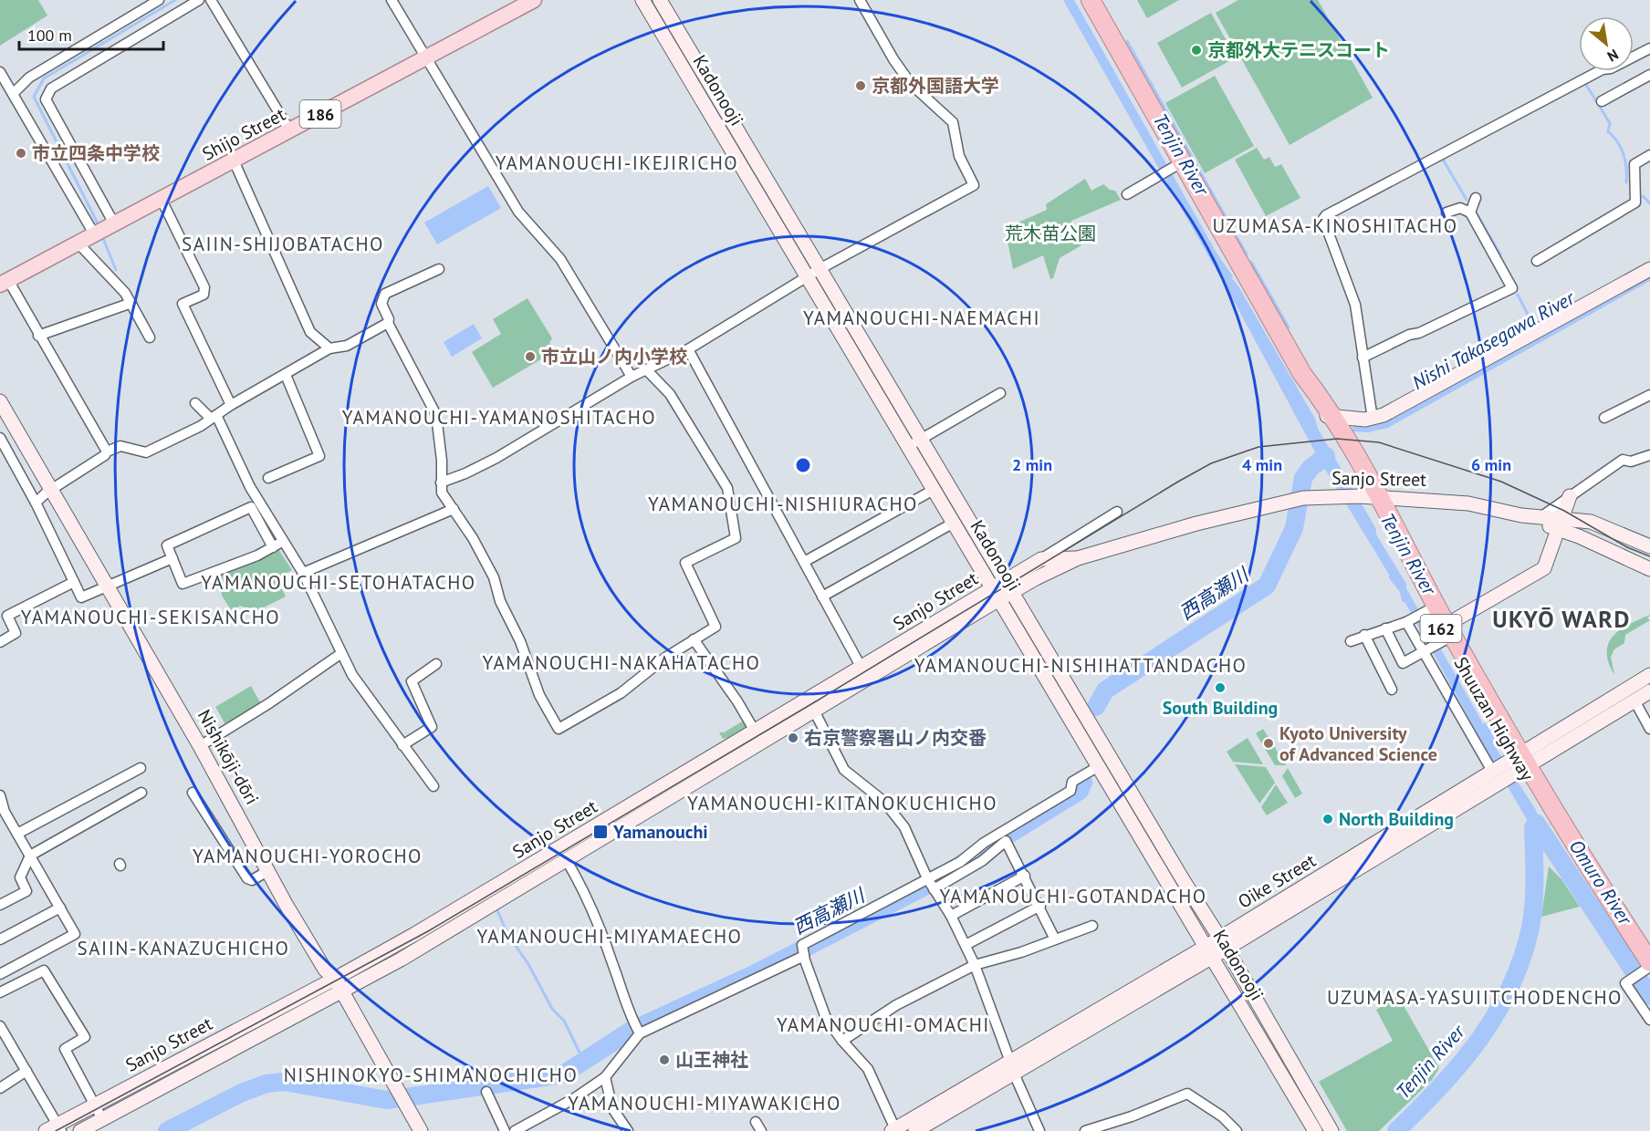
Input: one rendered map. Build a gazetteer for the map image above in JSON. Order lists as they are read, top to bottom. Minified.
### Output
{"streets":{"highway":["162","Shuuzan Highway"],"main road":["186","Shijo Street"],"street":["Kadonooji","Sanjo Street","Nishikōji-dōri","Oike Street"]},"crossings":[["Kadonooji","Sanjo Street"],["Kadonooji","Oike Street"],["Sanjo Street","Shuuzan Highway"],["Sanjo Street","Nishikōji-dōri"],["Shuuzan Highway","Oike Street"]],"districts":["YAMANOUCHI-IKEJIRICHO","UZUMASA-KINOSHITACHO","SAIIN-SHIJOBATACHO","YAMANOUCHI-NAEMACHI","YAMANOUCHI-YAMANOSHITACHO","YAMANOUCHI-NISHIURACHO","YAMANOUCHI-SETOHATACHO","YAMANOUCHI-SEKISANCHO","UKYŌ WARD","YAMANOUCHI-NAKAHATACHO","YAMANOUCHI-NISHIHATTANDACHO","YAMANOUCHI-KITANOKUCHICHO","YAMANOUCHI-YOROCHO","YAMANOUCHI-GOTANDACHO","YAMANOUCHI-MIYAMAECHO","SAIIN-KANAZUCHICHO","UZUMASA-YASUIITCHODENCHO","YAMANOUCHI-OMACHI","NISHINOKYO-SHIMANOCHICHO","YAMANOUCHI-MIYAWAKICHO"],"water":["Tenjin River","Nishi Takasegawa River","西高瀬川","Omuro River"],"parks":["荒木苗公園"],"places":{"other":["京都外大テニスコート","京都外国語大学","市立四条中学校","市立山ノ内小学校","South Building","右京警察署山ノ内交番","Kyoto University of Advanced Science","North Building","山王神社"],"transit":["Yamanouchi"]},"scale_bar":"100 m","north":"bottom right","rings":["2 min","4 min","6 min"]}
